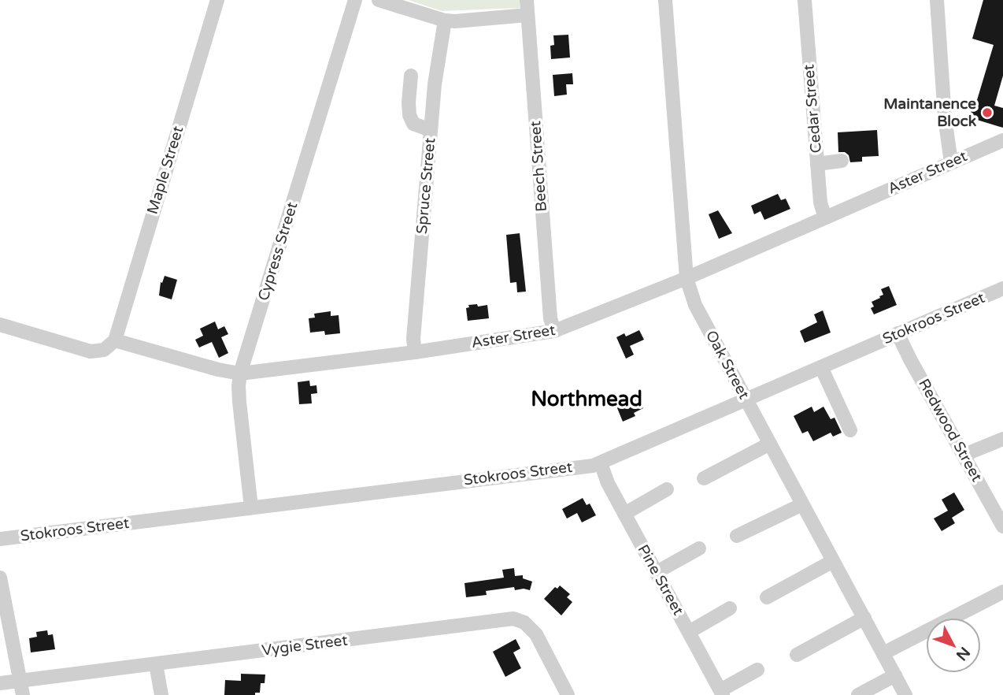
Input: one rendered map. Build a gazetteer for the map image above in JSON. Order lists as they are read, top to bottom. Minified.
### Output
{"streets":{"street":["Cedar Street","Beech Street","Maple Street","Aster Street","Spruce Street","Cypress Street","Stokroos Street","Oak Street","Redwood Street","Pine Street","Vygie Street"]},"crossings":[["Cedar Street","Aster Street"],["Beech Street","Aster Street"],["Maple Street","Aster Street"],["Aster Street","Spruce Street"],["Aster Street","Cypress Street"],["Aster Street","Oak Street"],["Cypress Street","Stokroos Street"],["Stokroos Street","Oak Street"],["Stokroos Street","Redwood Street"],["Stokroos Street","Pine Street"]],"districts":["Northmead"],"places":["Maintanence Block"],"north":"bottom right"}
